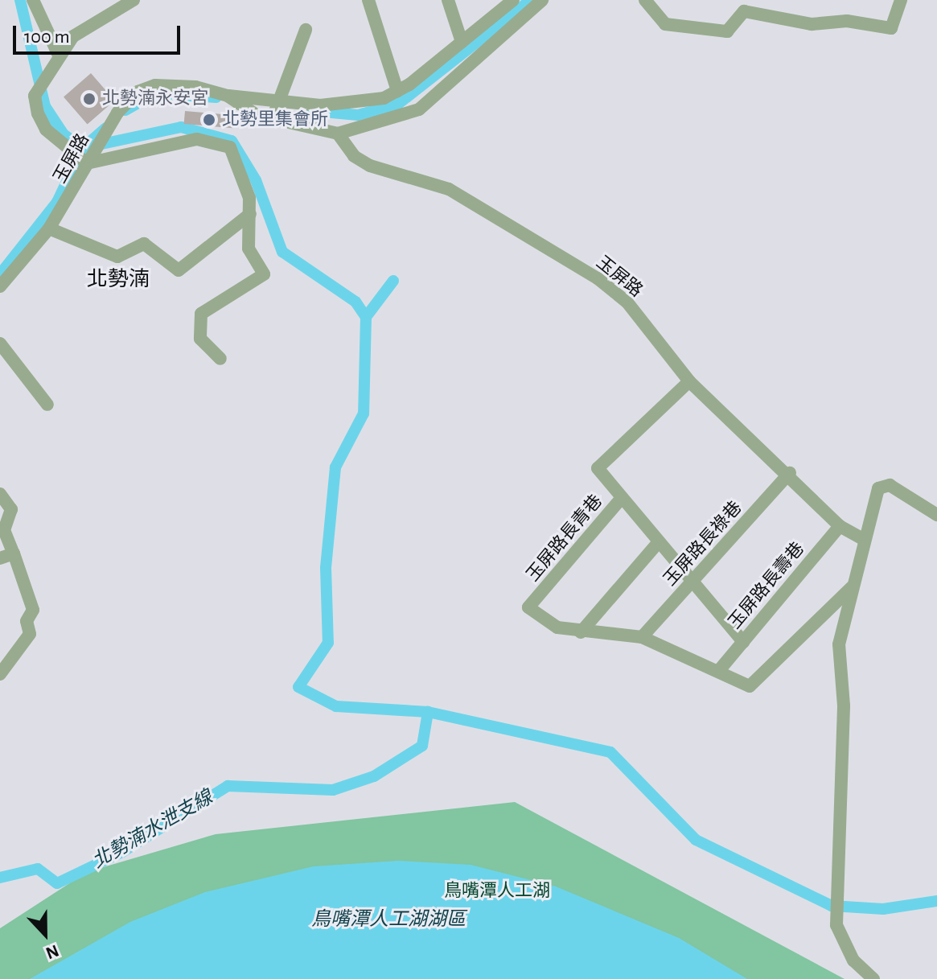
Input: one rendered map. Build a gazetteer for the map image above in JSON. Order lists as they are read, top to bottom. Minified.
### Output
{"streets":{"street":["玉屏路","玉屏路長青巷","玉屏路長祿巷","玉屏路長壽巷"]},"crossings":[["玉屏路","玉屏路長青巷"],["玉屏路","玉屏路長祿巷"],["玉屏路","玉屏路長壽巷"]],"districts":["北勢湳"],"water":["北勢湳水泄支線","鳥嘴潭人工湖湖區"],"parks":["鳥嘴潭人工湖"],"places":["北勢湳永安宮","北勢里集會所"],"scale_bar":"100 m","north":"bottom"}
